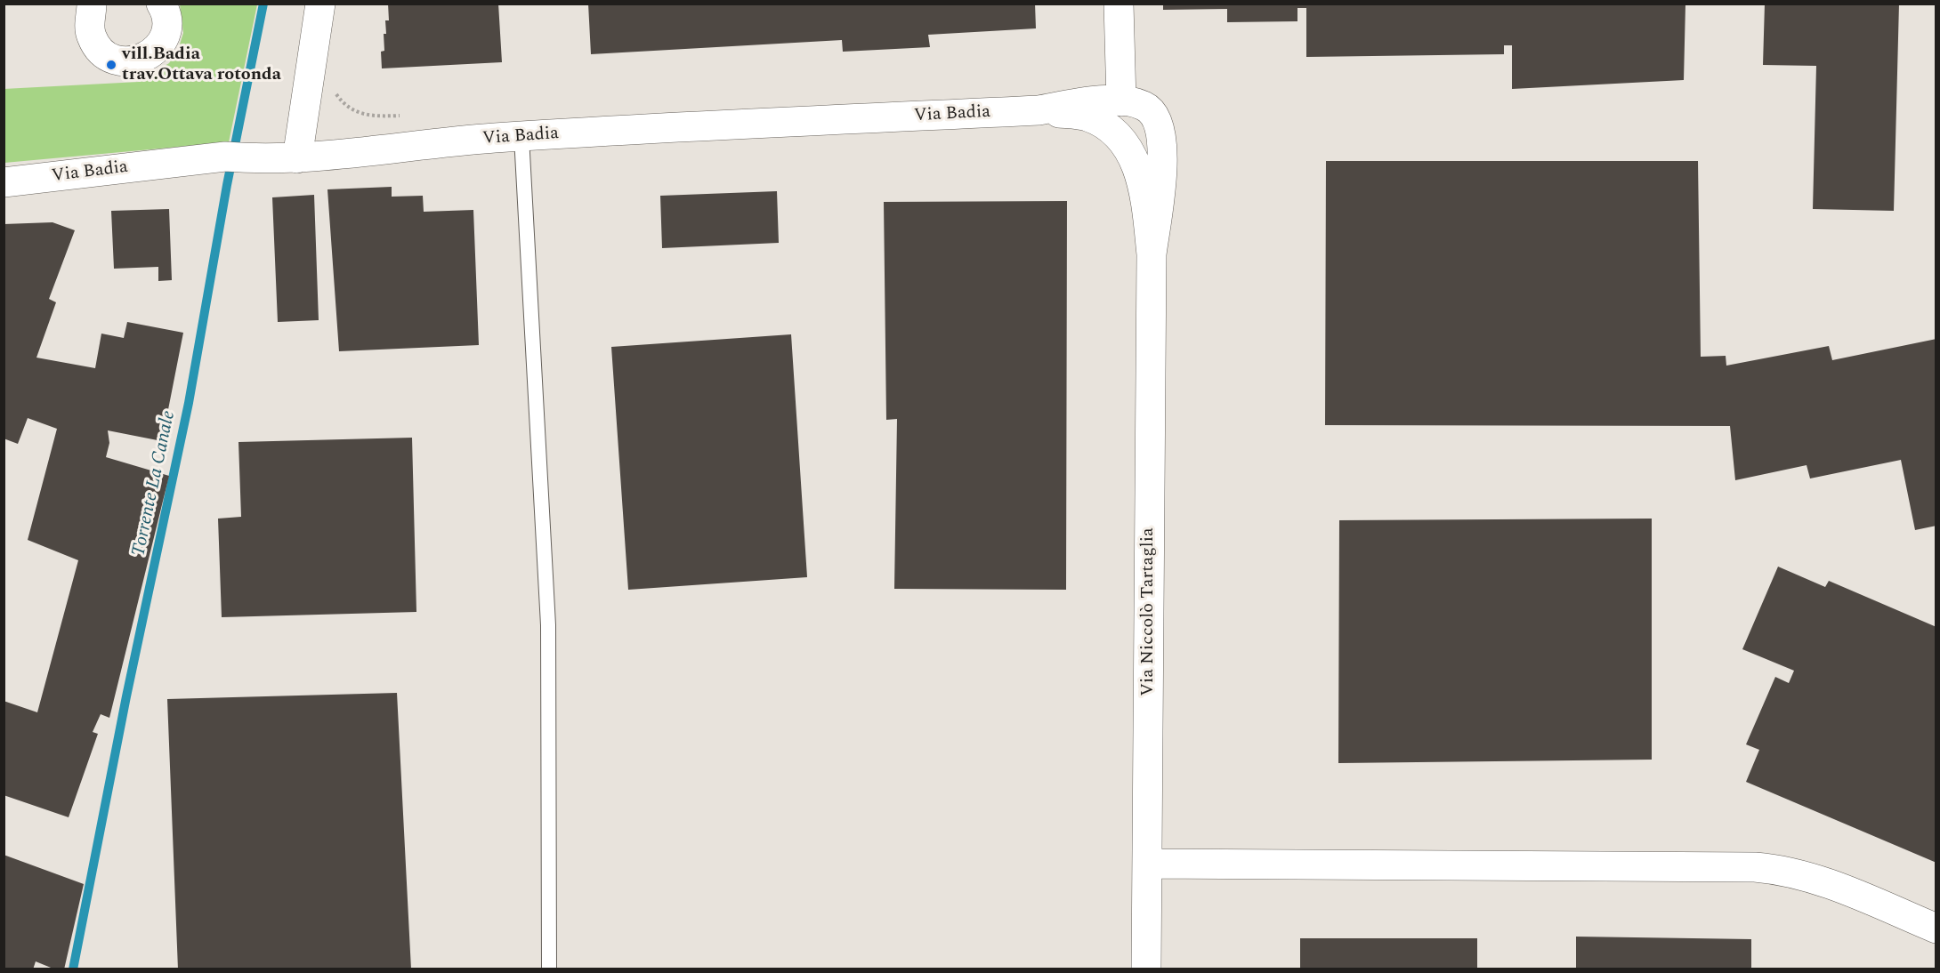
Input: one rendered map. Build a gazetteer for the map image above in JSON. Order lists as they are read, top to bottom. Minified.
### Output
{"streets":{"street":["Via Badia","Via Niccolò Tartaglia"]},"crossings":[["Via Badia","Via Niccolò Tartaglia"]],"water":["Torrente La Canale"],"places":["vill.Badia trav.Ottava rotonda"]}
